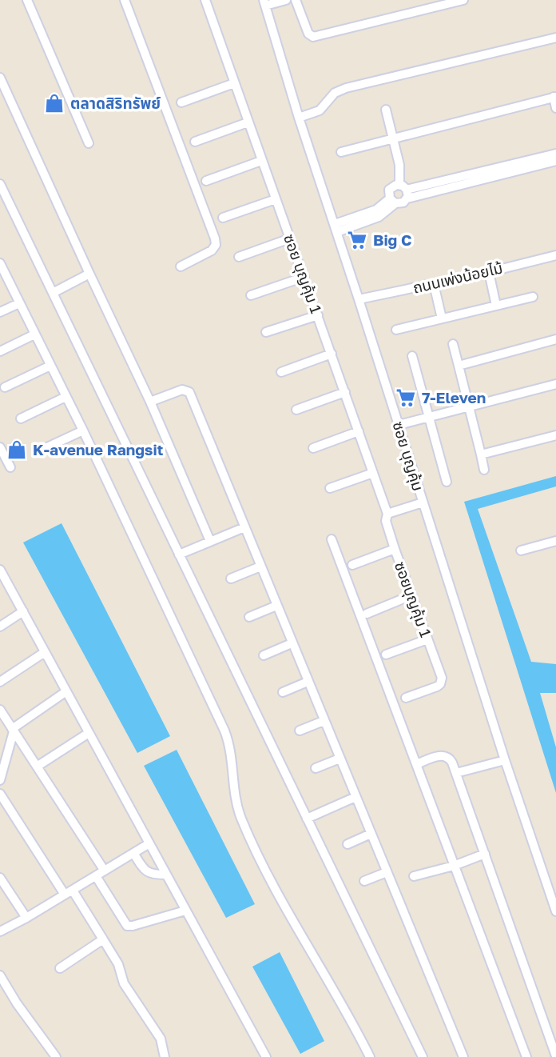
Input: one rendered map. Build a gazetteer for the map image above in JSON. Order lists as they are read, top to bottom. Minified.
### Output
{"streets":{"street":["ซอย บุญคุ้ม 1","ถนนเพ่งน้อยไม้","ซอย บุญคุ้ม","ซอยบุญคุ้ม 1"]},"crossings":[["ซอย บุญคุ้ม 1","ซอยบุญคุ้ม 1"],["ถนนเพ่งน้อยไม้","ซอย บุญคุ้ม"]],"places":{"shop":["ตลาดสิริทรัพย์","K-avenue Rangsit"],"supermarket":["Big C","7-Eleven"]}}
